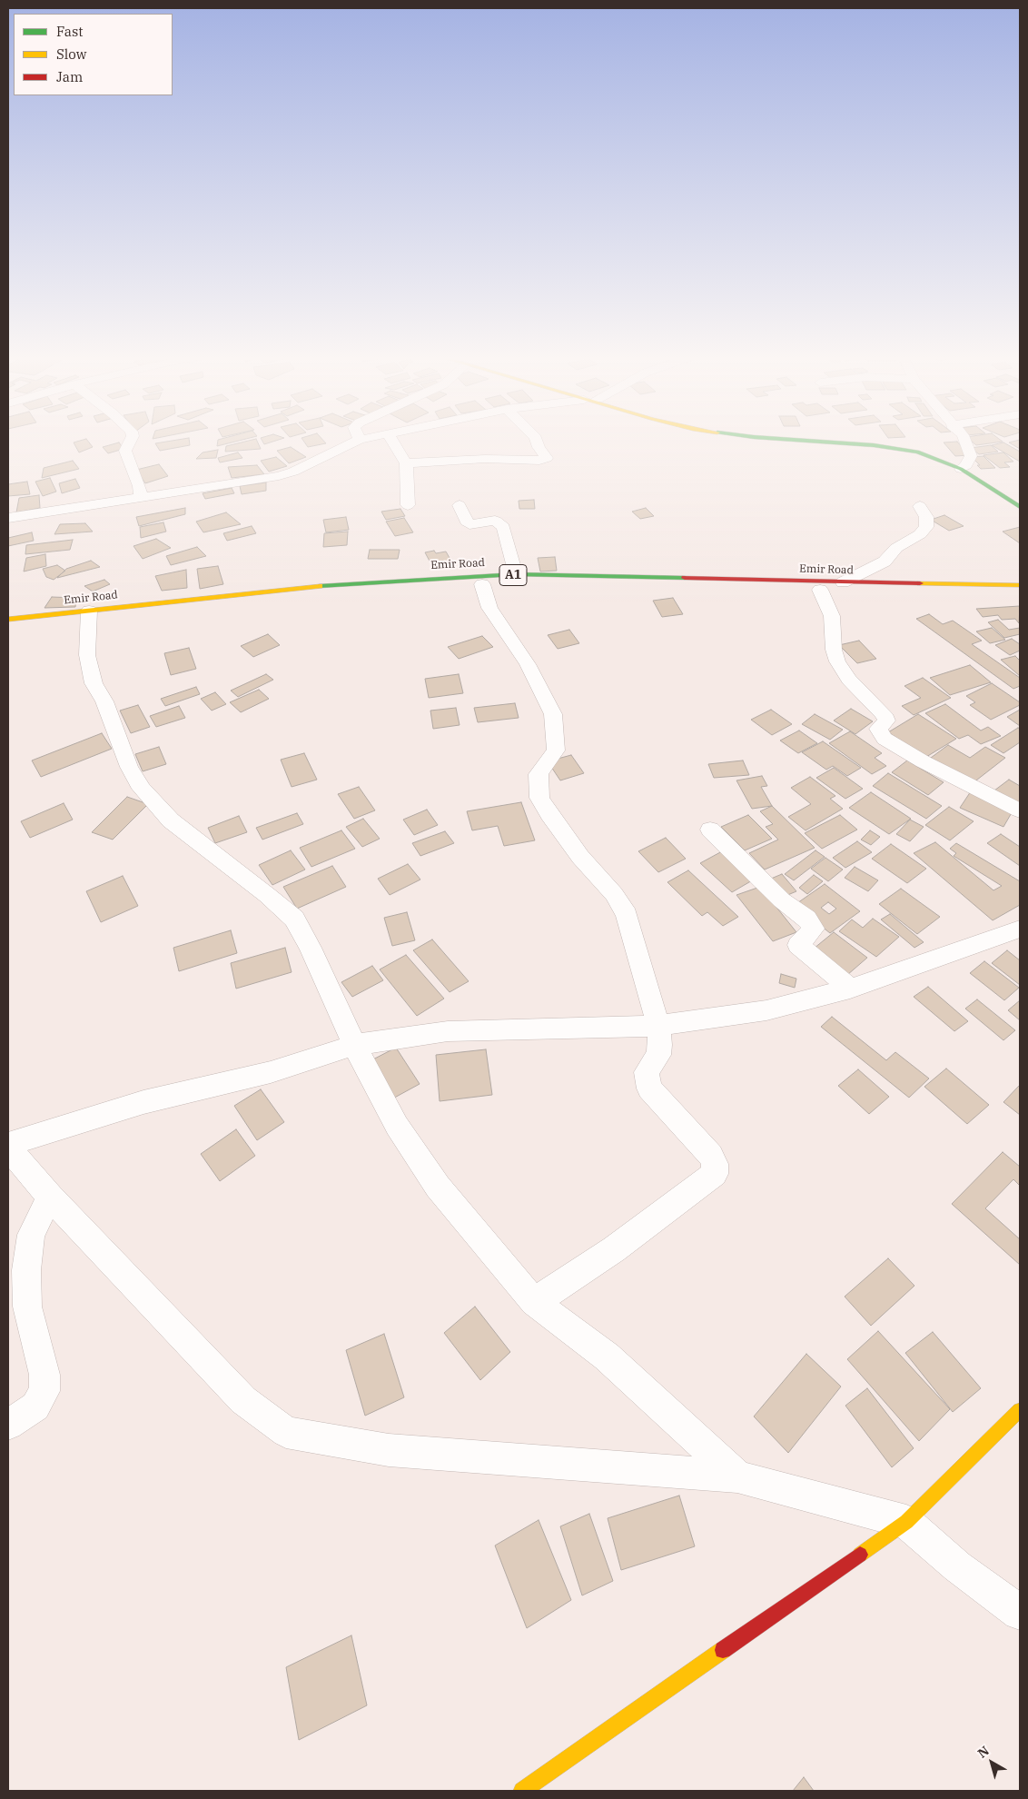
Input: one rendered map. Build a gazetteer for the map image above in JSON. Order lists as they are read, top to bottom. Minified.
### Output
{"streets":{"main road":["Emir Road","A1"]},"legend":["Fast","Slow","Jam"],"north":"top left"}
